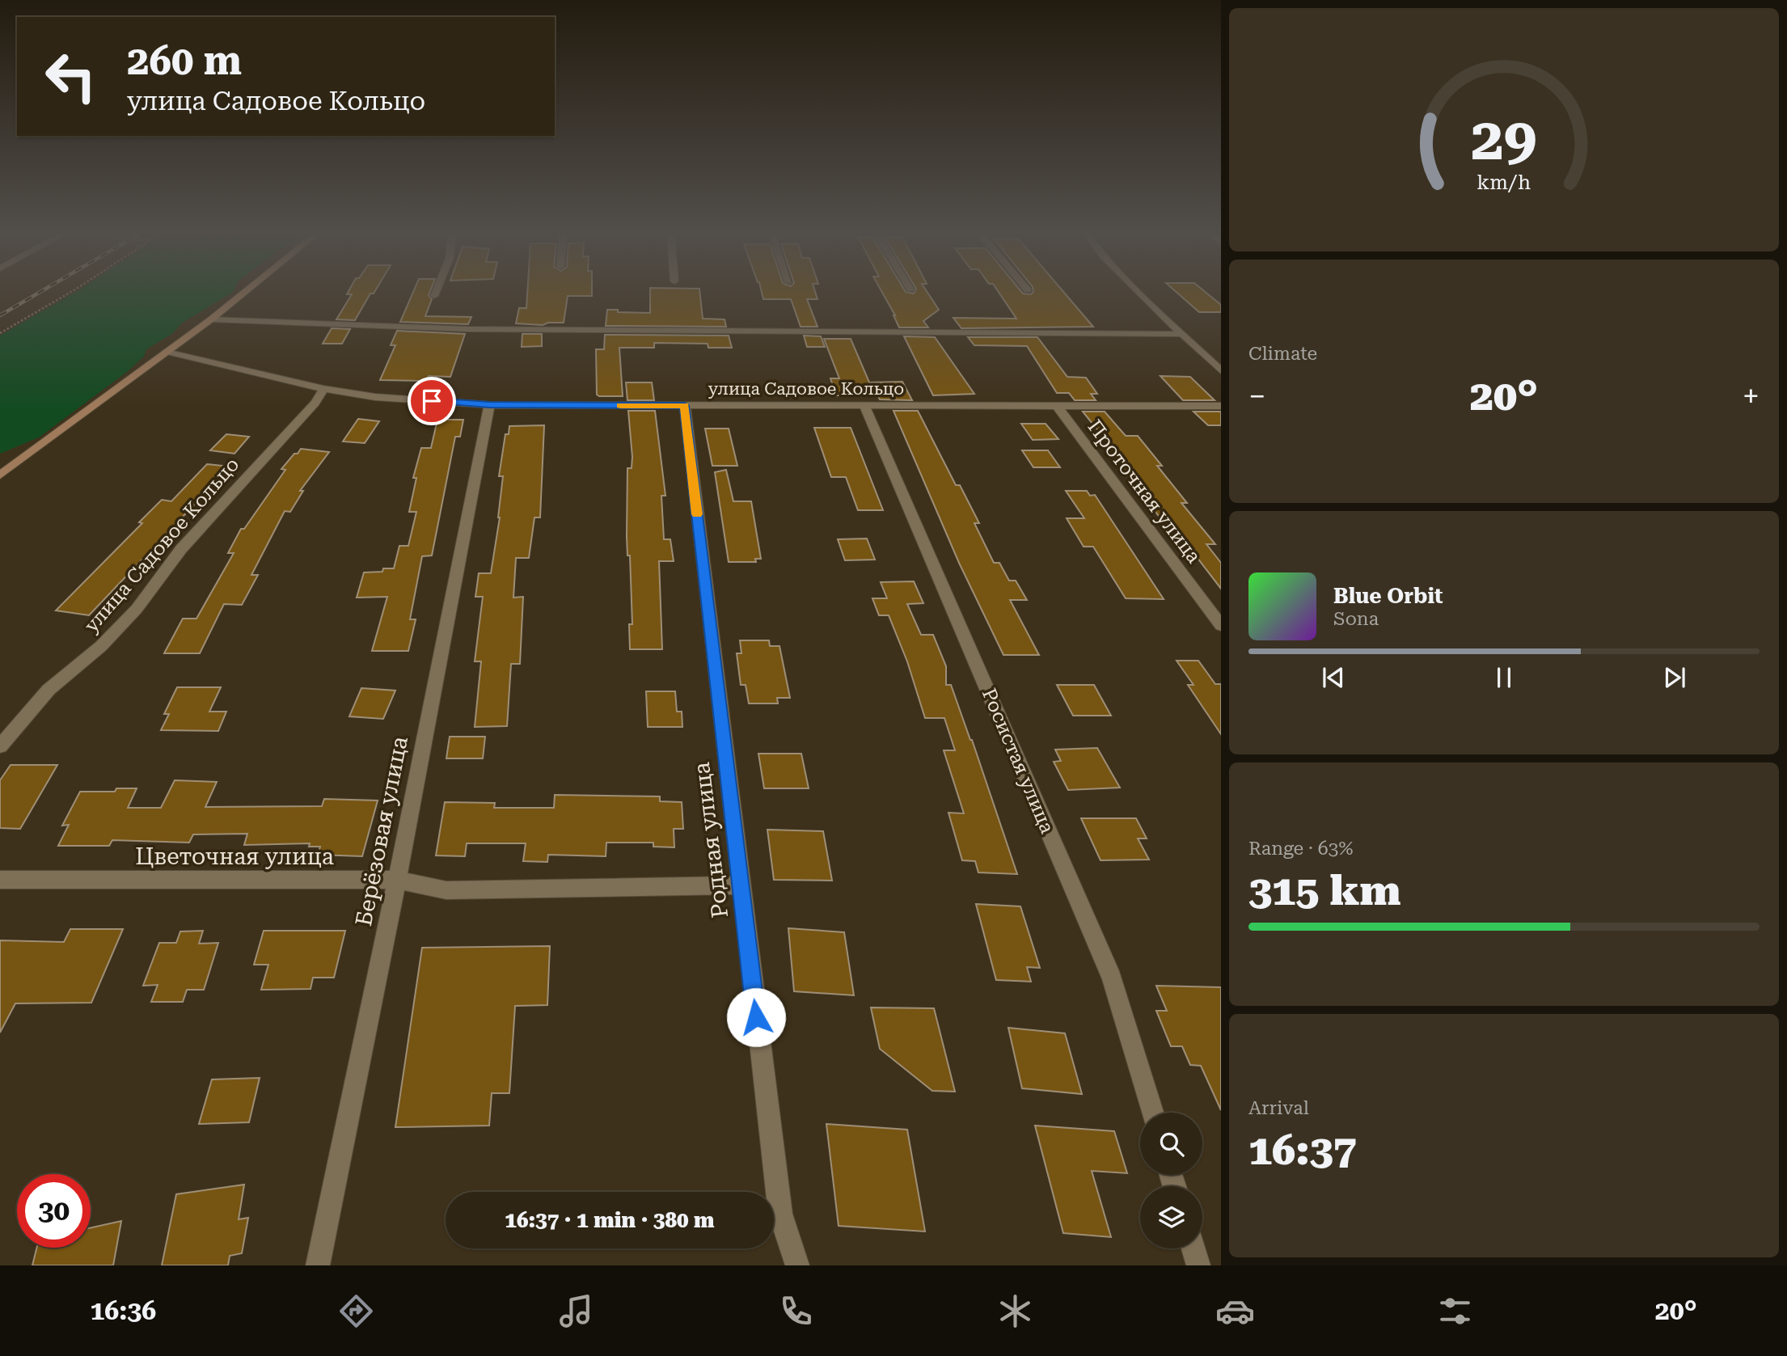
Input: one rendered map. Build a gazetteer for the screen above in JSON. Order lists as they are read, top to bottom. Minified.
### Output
{"streets":{"street":["улица Садовое Кольцо","Проточная улица","Росистая улица","Берёзовая улица","Родная улица","Цветочная улица"]},"crossings":[["улица Садовое Кольцо","Проточная улица"],["улица Садовое Кольцо","Росистая улица"],["улица Садовое Кольцо","Берёзовая улица"],["улица Садовое Кольцо","Родная улица"],["Берёзовая улица","Цветочная улица"],["Родная улица","Цветочная улица"]],"page":{"turn":["260 m","улица Садовое Кольцо"],"tile":["Climate",["Range · 63%","315 km"],["Arrival","16:37"]],"heat":["−","20°","+"],"song":["Blue Orbit","Sona"],"limit":"30","trip":"16:37 · 1 min · 380 m","tabs":["16:36","20°"],"gauge":["29","km/h"]}}
